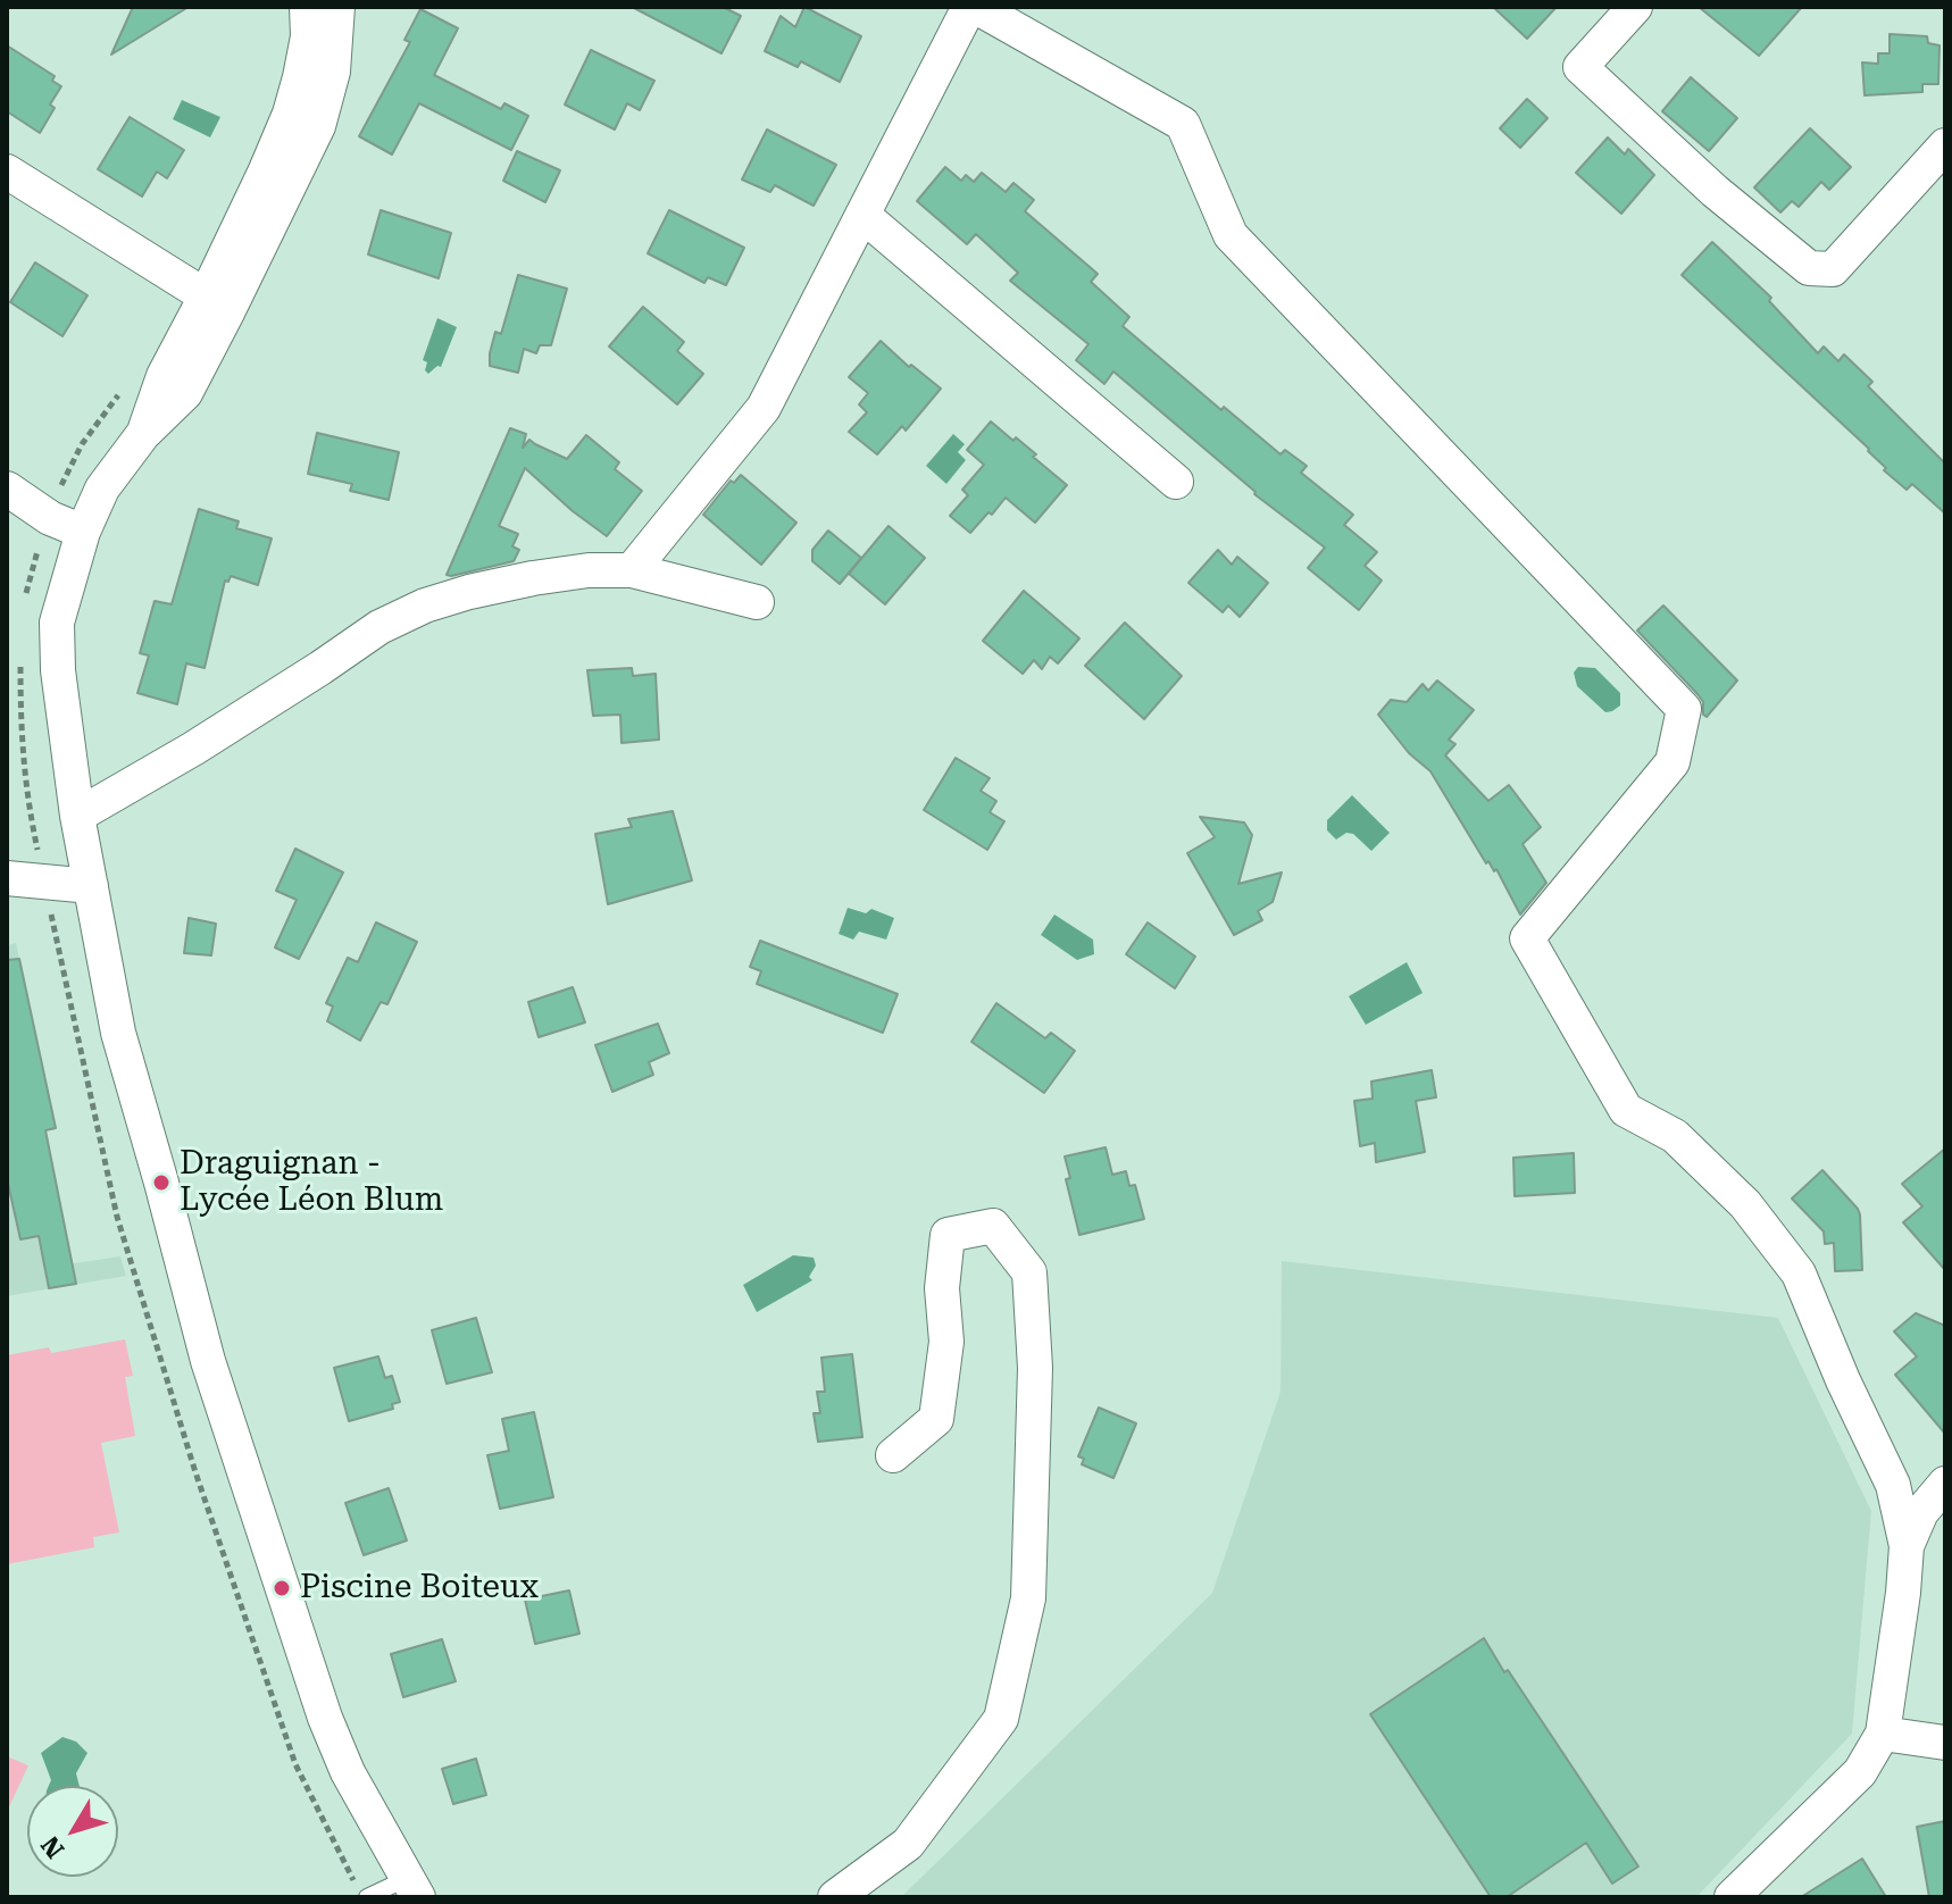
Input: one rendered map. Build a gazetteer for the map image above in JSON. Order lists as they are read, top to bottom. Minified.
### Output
{"places":["Draguignan - Lycée Léon Blum","Piscine Boiteux"],"north":"bottom left"}
